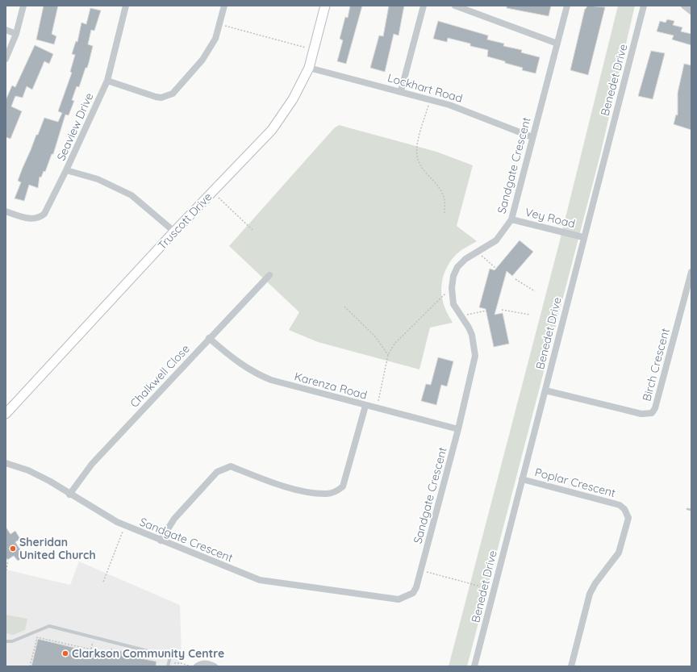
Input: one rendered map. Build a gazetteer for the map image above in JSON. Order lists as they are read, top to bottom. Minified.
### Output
{"streets":{"street":["Benedet Drive","Lockhart Road","Seaview Drive","Sandgate Crescent","Vey Road","Truscott Drive","Birch Crescent","Chalkwell Close","Karenza Road","Poplar Crescent"]},"crossings":[["Benedet Drive","Vey Road"],["Benedet Drive","Birch Crescent"],["Benedet Drive","Poplar Crescent"],["Lockhart Road","Sandgate Crescent"],["Lockhart Road","Truscott Drive"],["Sandgate Crescent","Vey Road"],["Sandgate Crescent","Chalkwell Close"],["Sandgate Crescent","Karenza Road"],["Chalkwell Close","Karenza Road"]],"places":["Sheridan United Church","Clarkson Community Centre"]}
